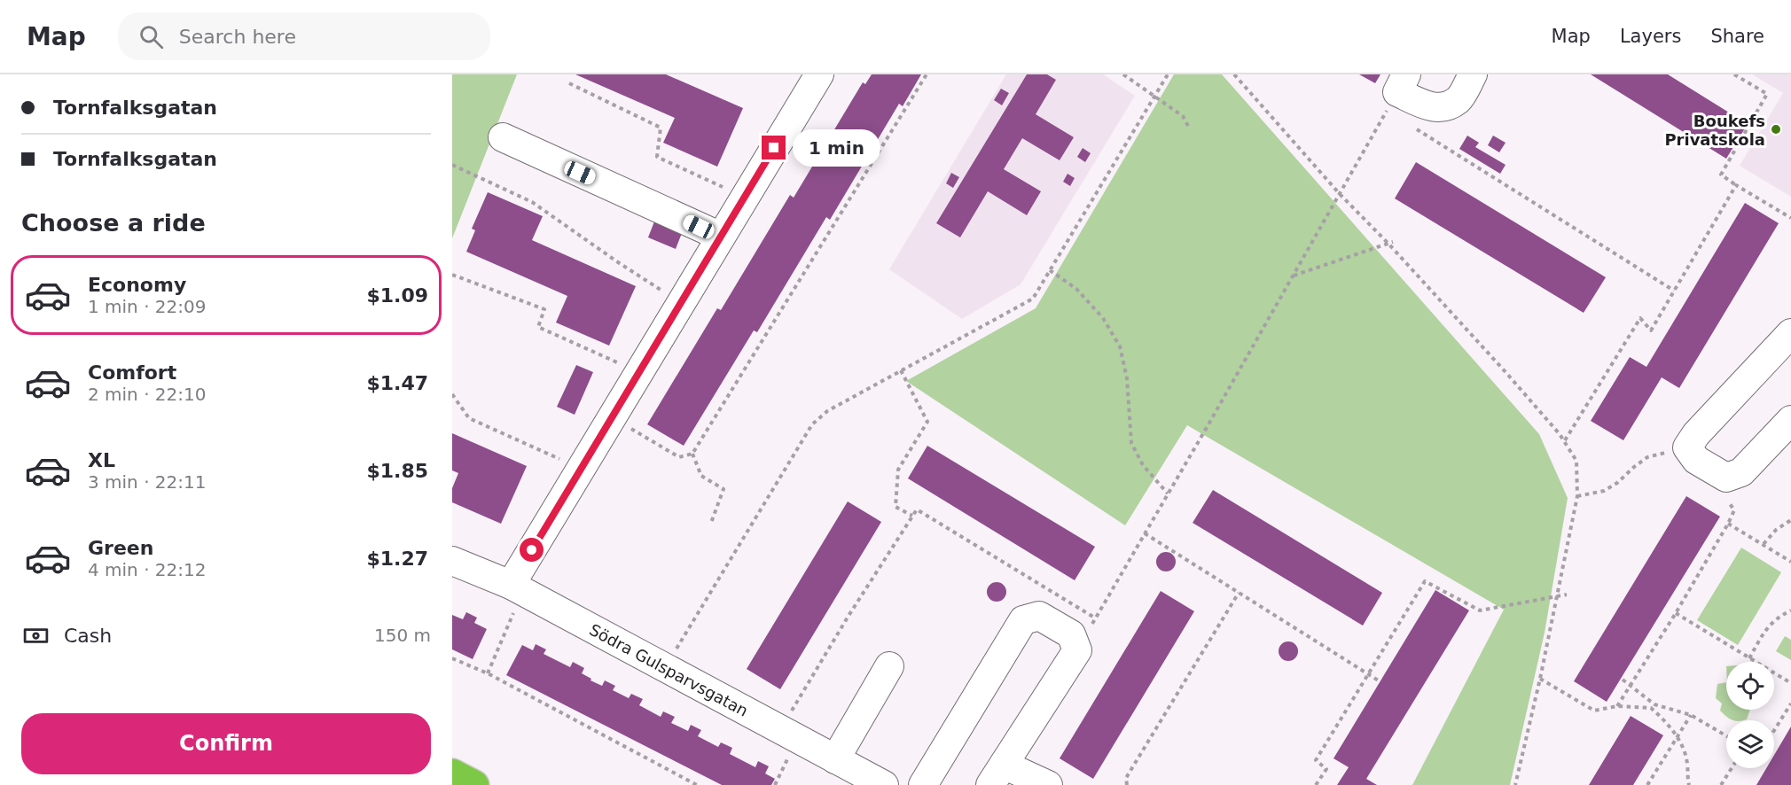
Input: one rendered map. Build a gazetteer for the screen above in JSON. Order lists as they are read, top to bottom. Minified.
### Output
{"streets":{"street":["Södra Gulsparvsgatan"]},"places":["Boukefs Privatskola"],"page":{"header":"Map","search":"Search here","nav":["Map","Layers","Share"],"banner":["Tornfalksgatan","Tornfalksgatan"],"bubble":"1 min","heading":"Choose a ride","list":[{"name":"Economy","note":"1 min · 22:09","value":"$1.09"},{"name":"Comfort","note":"2 min · 22:10","value":"$1.47"},{"name":"XL","note":"3 min · 22:11","value":"$1.85"},{"name":"Green","note":"4 min · 22:12","value":"$1.27"}],"pay":["Cash","150 m"],"buttons":"Confirm"}}
